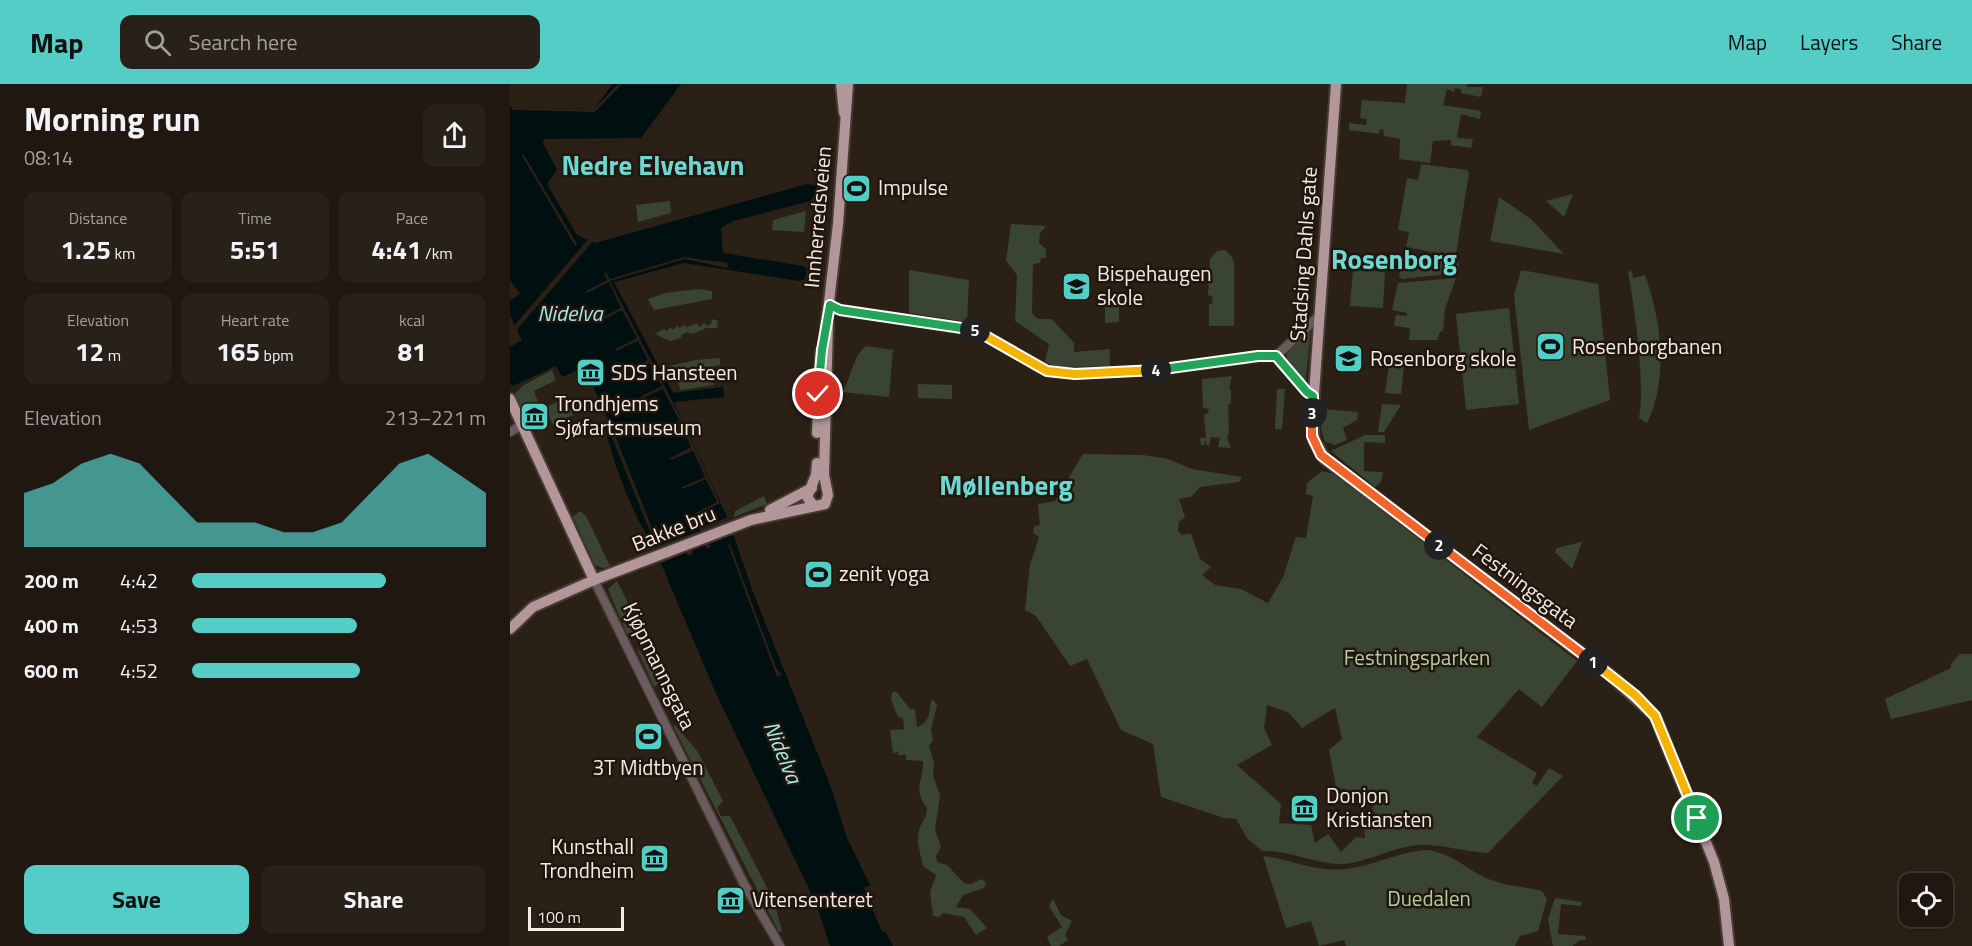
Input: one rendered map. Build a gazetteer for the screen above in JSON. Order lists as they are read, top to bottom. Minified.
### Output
{"streets":{"main road":["Innherredsveien","Stadsing Dahls gate","Bakke bru","Festningsgata","Kjøpmannsgata"]},"crossings":[["Stadsing Dahls gate","Festningsgata"],["Bakke bru","Kjøpmannsgata"]],"districts":["Nedre Elvehavn","Rosenborg","Møllenberg"],"water":["Nidelva"],"parks":["Festningsparken","Duedalen"],"places":{"sports":["Impulse","Rosenborgbanen","zenit yoga","3T Midtbyen"],"school or university":["Bispehaugen skole","Rosenborg skole"],"museum":["SDS Hansteen","Trondhjems Sjøfartsmuseum","Donjon Kristiansten","Kunsthall Trondheim","Vitensenteret"]},"scale_bar":"100 m","page":{"header":"Map","search":"Search here","nav":["Map","Layers","Share"],"heading":["Morning run","08:14"],"stats":[["Distance","1.25 km"],["Time","5:51"],["Pace","4:41 /km"],["Elevation","12 m"],["Heart rate","165 bpm"],["kcal","81"]],"pins":["5","4","3","2","1"],"chart":["Elevation","213–221 m"],"list":[{"name":"200 m","note":"4:42"},{"name":"400 m","note":"4:53"},{"name":"600 m","note":"4:52"}],"buttons":["Save","Share"],"scale":"100 m"}}
